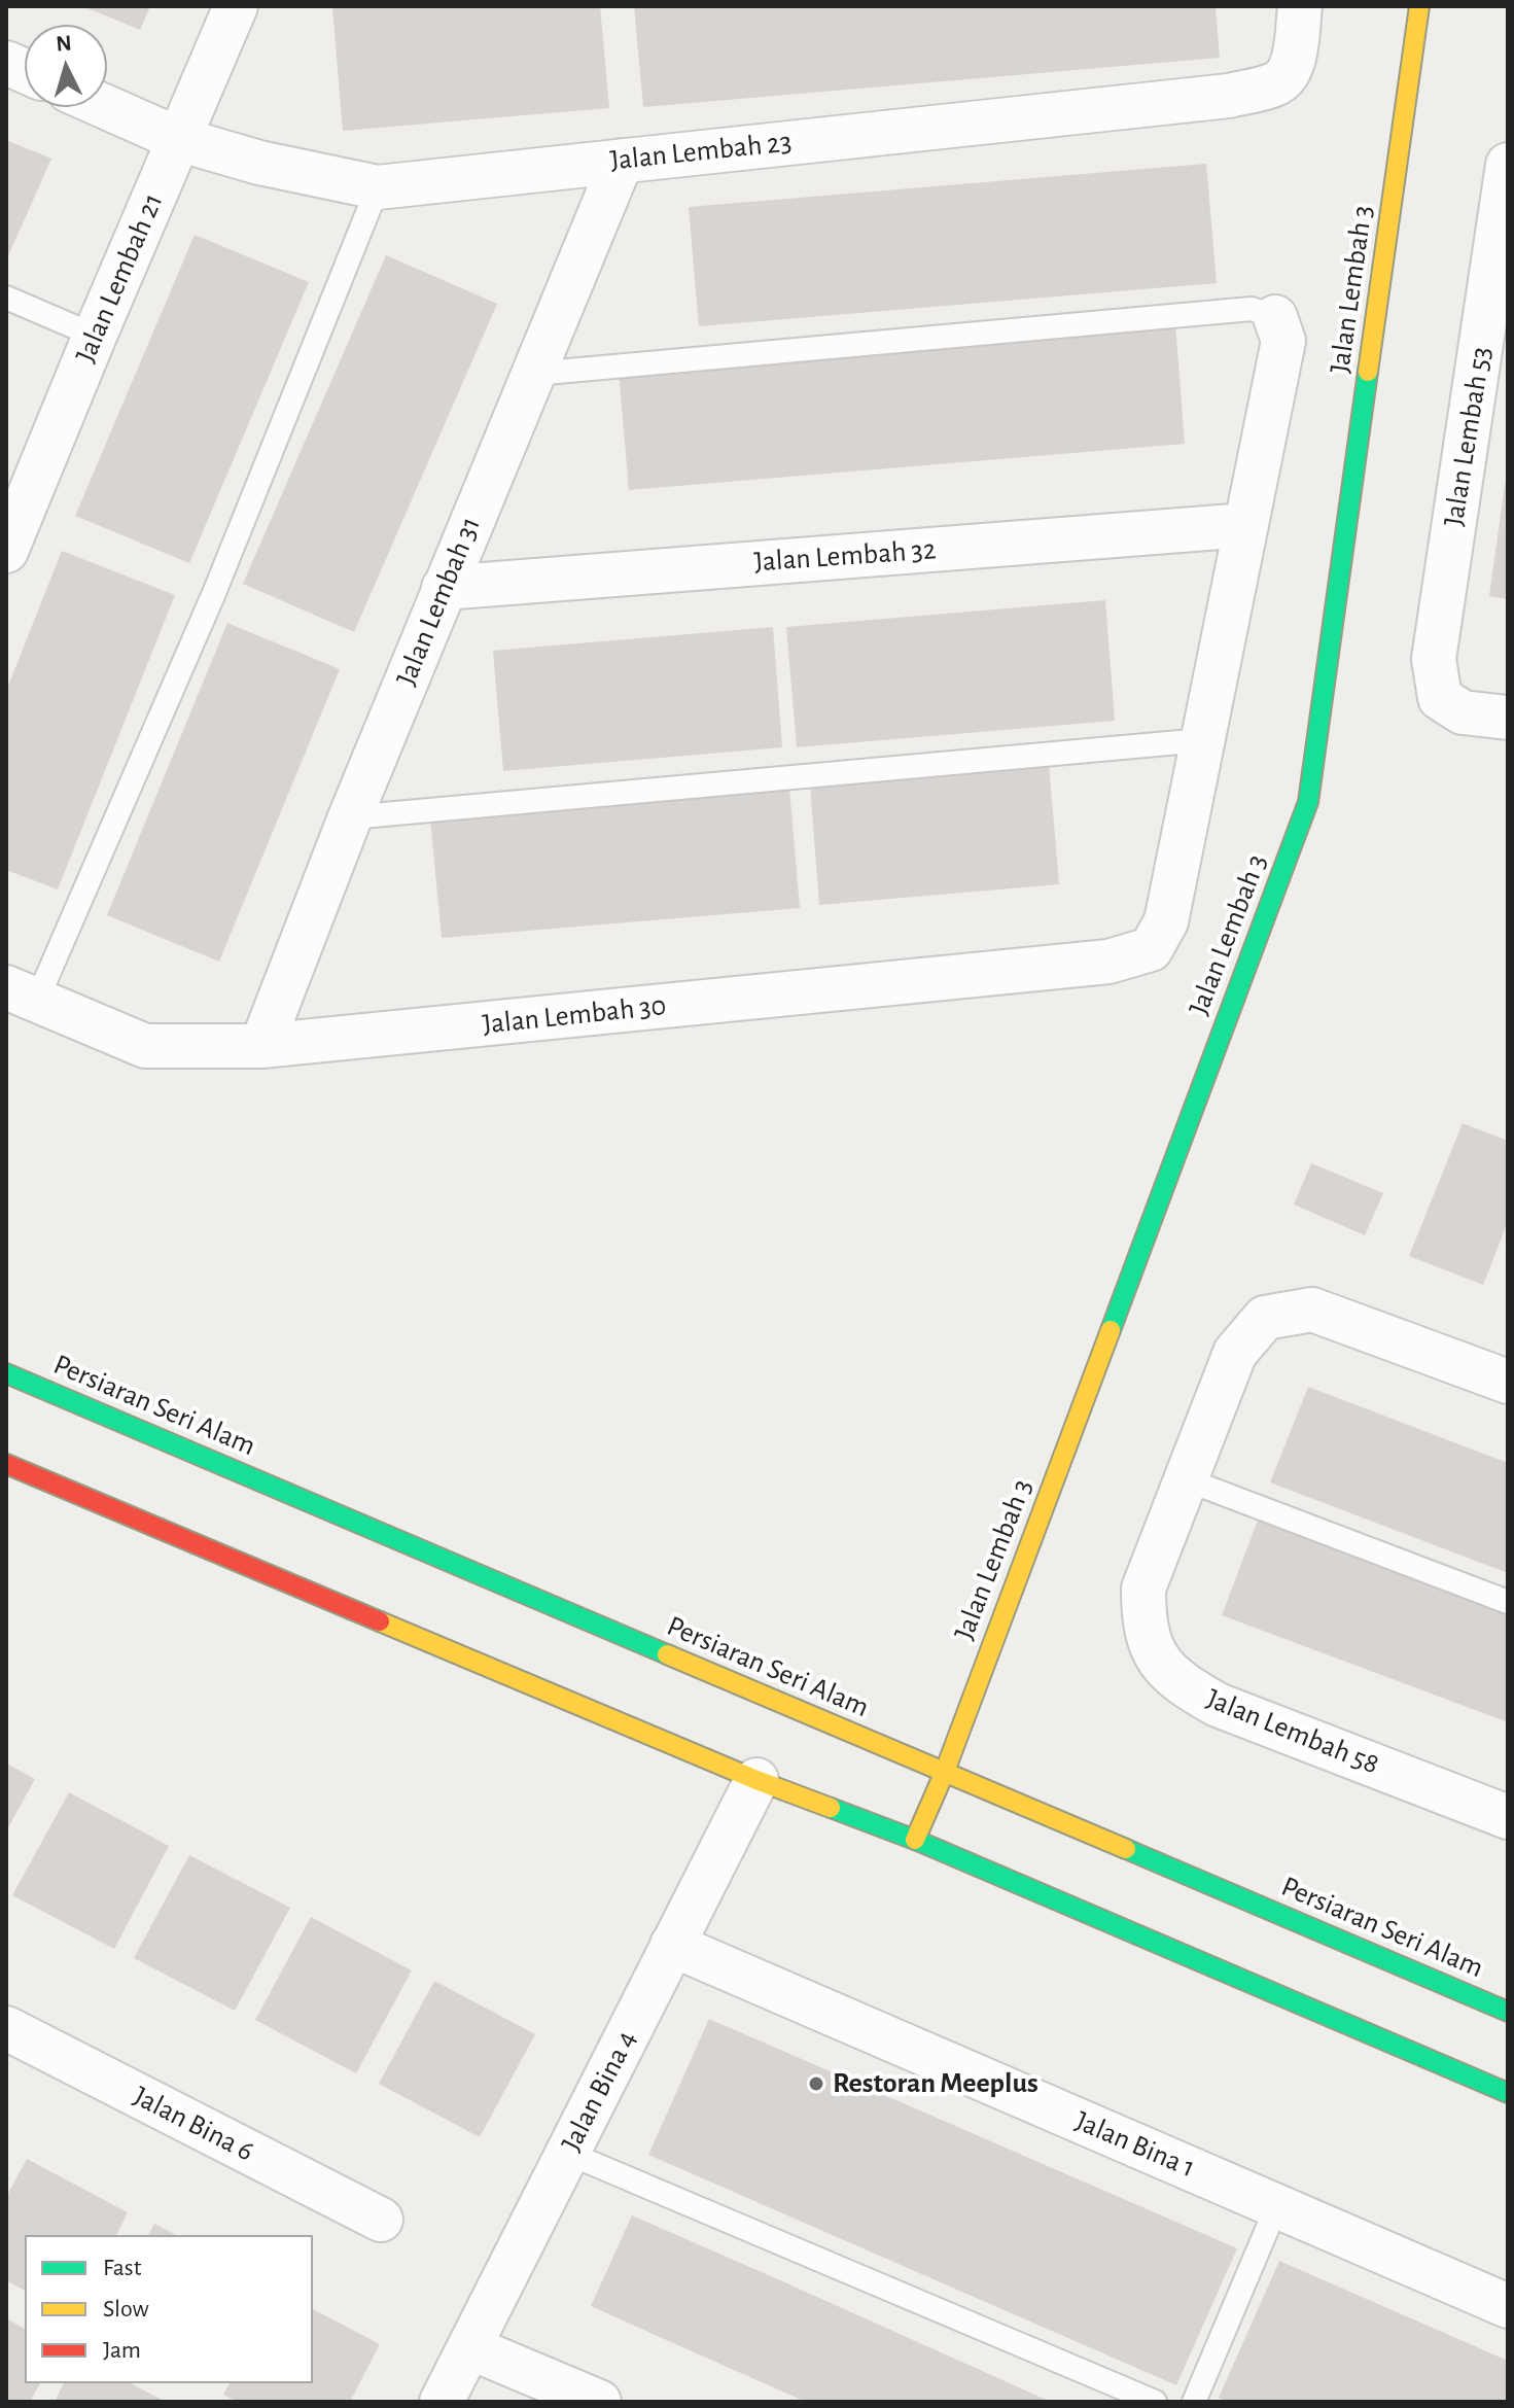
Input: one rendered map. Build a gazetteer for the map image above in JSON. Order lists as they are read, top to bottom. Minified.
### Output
{"streets":{"main road":["Jalan Lembah 3","Persiaran Seri Alam"],"street":["Jalan Lembah 23","Jalan Lembah 21","Jalan Lembah 53","Jalan Lembah 32","Jalan Lembah 31","Jalan Lembah 30","Jalan Lembah 58","Jalan Bina 4","Jalan Bina 6","Jalan Bina 1"]},"crossings":[["Jalan Lembah 23","Jalan Lembah 21"],["Jalan Lembah 23","Jalan Lembah 31"],["Jalan Lembah 3","Persiaran Seri Alam"],["Jalan Lembah 32","Jalan Lembah 31"],["Jalan Lembah 31","Jalan Lembah 30"],["Jalan Bina 4","Jalan Bina 1"]],"places":["Restoran Meeplus"],"legend":["Fast","Slow","Jam"],"north":"top"}
